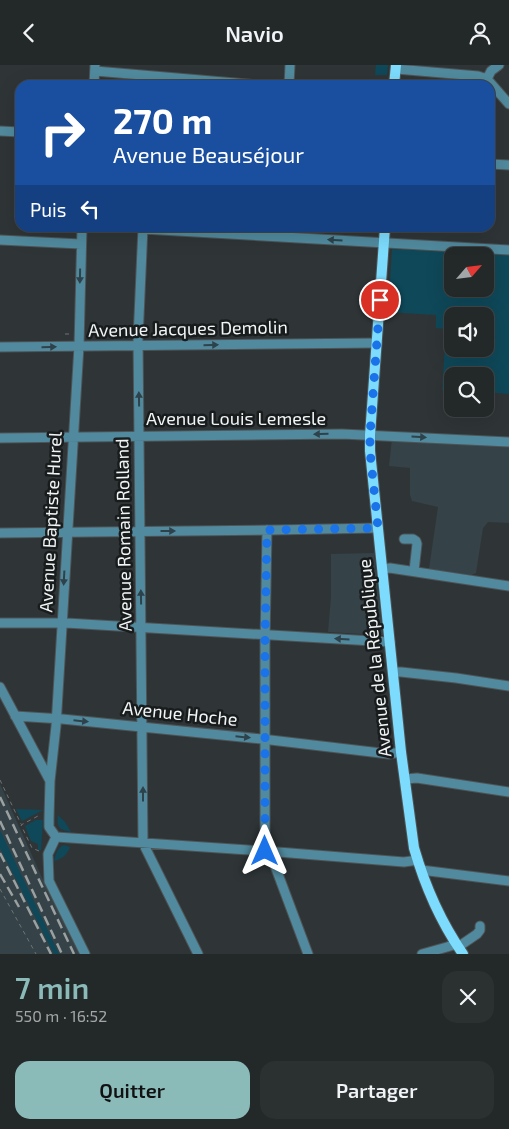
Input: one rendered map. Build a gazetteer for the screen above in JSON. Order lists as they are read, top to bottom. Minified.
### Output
{"streets":{"main road":["Avenue de la République"],"street":["Avenue Jacques Demolin","Avenue Louis Lemesle","Avenue Baptiste Hurel","Avenue Romain Rolland","Avenue Hoche"]},"crossings":[["Avenue Jacques Demolin","Avenue Baptiste Hurel"],["Avenue Jacques Demolin","Avenue Romain Rolland"],["Avenue Jacques Demolin","Avenue de la République"],["Avenue Louis Lemesle","Avenue Baptiste Hurel"],["Avenue Louis Lemesle","Avenue Romain Rolland"],["Avenue Louis Lemesle","Avenue de la République"],["Avenue Baptiste Hurel","Avenue Hoche"],["Avenue Romain Rolland","Avenue Hoche"],["Avenue de la République","Avenue Hoche"]],"one_way":["Avenue Jacques Demolin","Avenue Romain Rolland","Avenue Hoche"],"north":"top right","page":{"header":"Navio","turn":["270 m","Avenue Beauséjour"],"then":"Puis","heading":["7 min","550 m · 16:52"],"buttons":["Quitter","Partager"]}}
